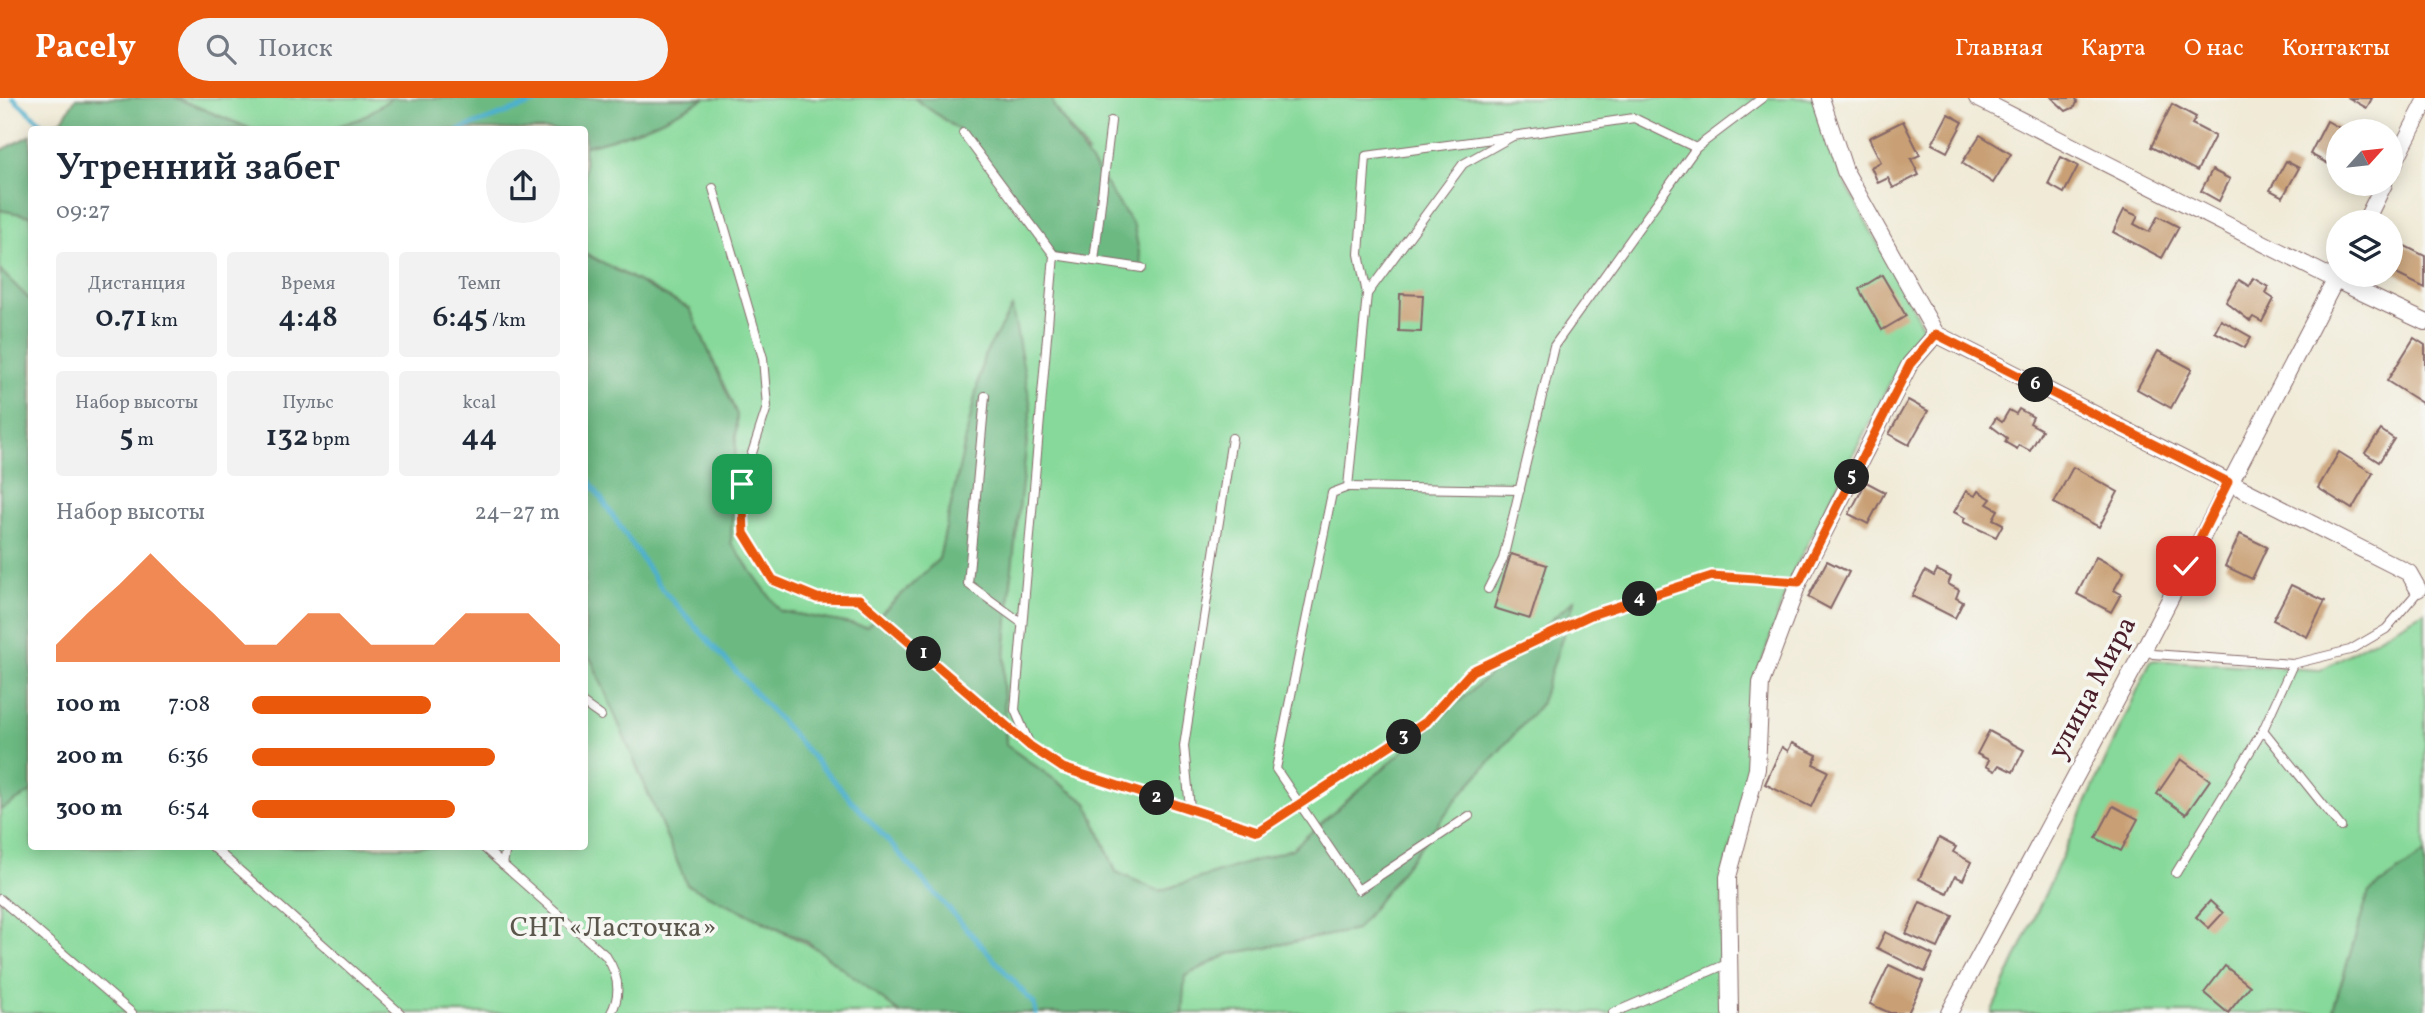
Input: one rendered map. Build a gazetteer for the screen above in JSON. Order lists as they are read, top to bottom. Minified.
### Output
{"streets":{"street":["улица Мира"]},"parks":["СНТ «Ласточка»"],"north":"top right","page":{"header":"Pacely","search":"Поиск","nav":["Главная","Карта","О нас","Контакты"],"heading":["Утренний забег","09:27"],"stats":[["Дистанция","0.71 km"],["Время","4:48"],["Темп","6:45 /km"],["Набор высоты","5 m"],["Пульс","132 bpm"],["kcal","44"]],"pins":["6","5","4","1","3","2"],"chart":["Набор высоты","24–27 m"],"list":[{"name":"100 m","note":"7:08"},{"name":"200 m","note":"6:36"},{"name":"300 m","note":"6:54"}]}}
